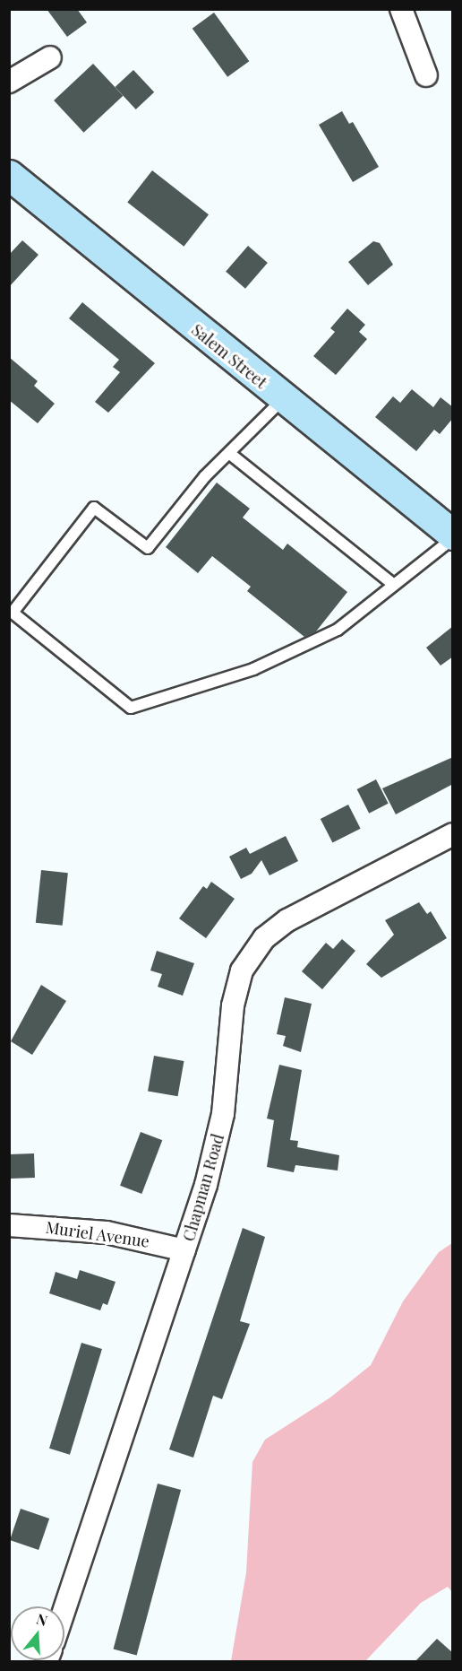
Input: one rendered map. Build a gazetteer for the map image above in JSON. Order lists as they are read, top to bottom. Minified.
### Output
{"streets":{"main road":["Salem Street"],"street":["Chapman Road","Muriel Avenue"]},"crossings":[["Chapman Road","Muriel Avenue"]],"north":"top"}
